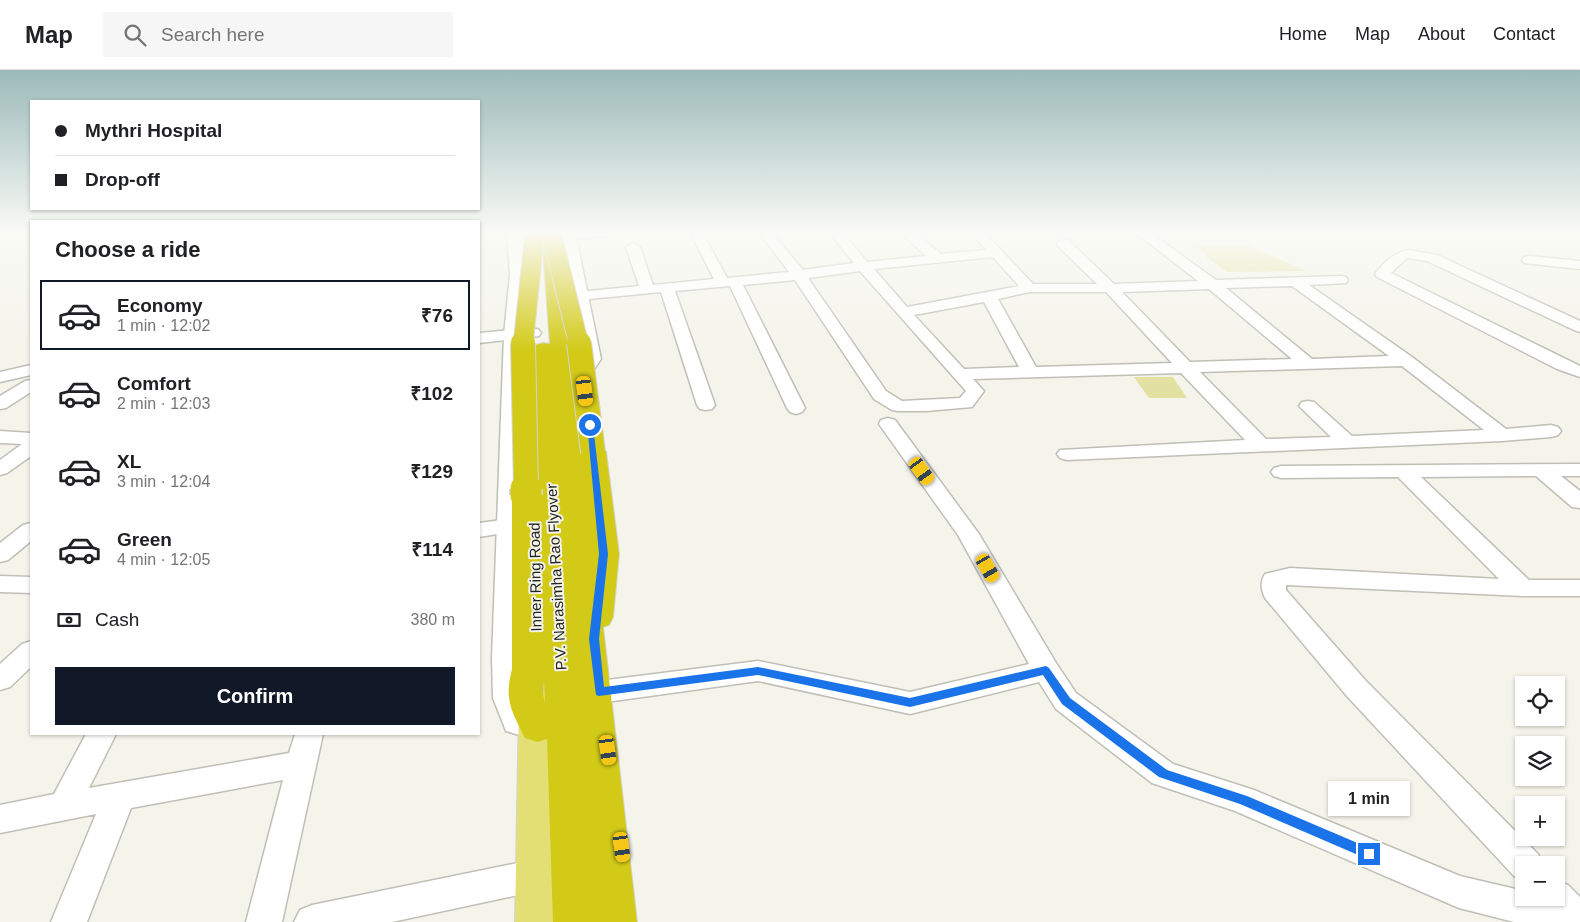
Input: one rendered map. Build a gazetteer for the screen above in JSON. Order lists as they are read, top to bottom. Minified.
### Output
{"streets":{"highway":["P.V. Narasimha Rao Flyover"],"main road":["Inner Ring Road"]},"page":{"header":"Map","search":"Search here","nav":["Home","Map","About","Contact"],"banner":["Mythri Hospital","Drop-off"],"heading":"Choose a ride","list":[{"name":"Economy","note":"1 min · 12:02","value":"₹76"},{"name":"Comfort","note":"2 min · 12:03","value":"₹102"},{"name":"XL","note":"3 min · 12:04","value":"₹129"},{"name":"Green","note":"4 min · 12:05","value":"₹114"}],"pay":["Cash","380 m"],"buttons":"Confirm","map_buttons":["+","−"],"bubble":"1 min"}}
